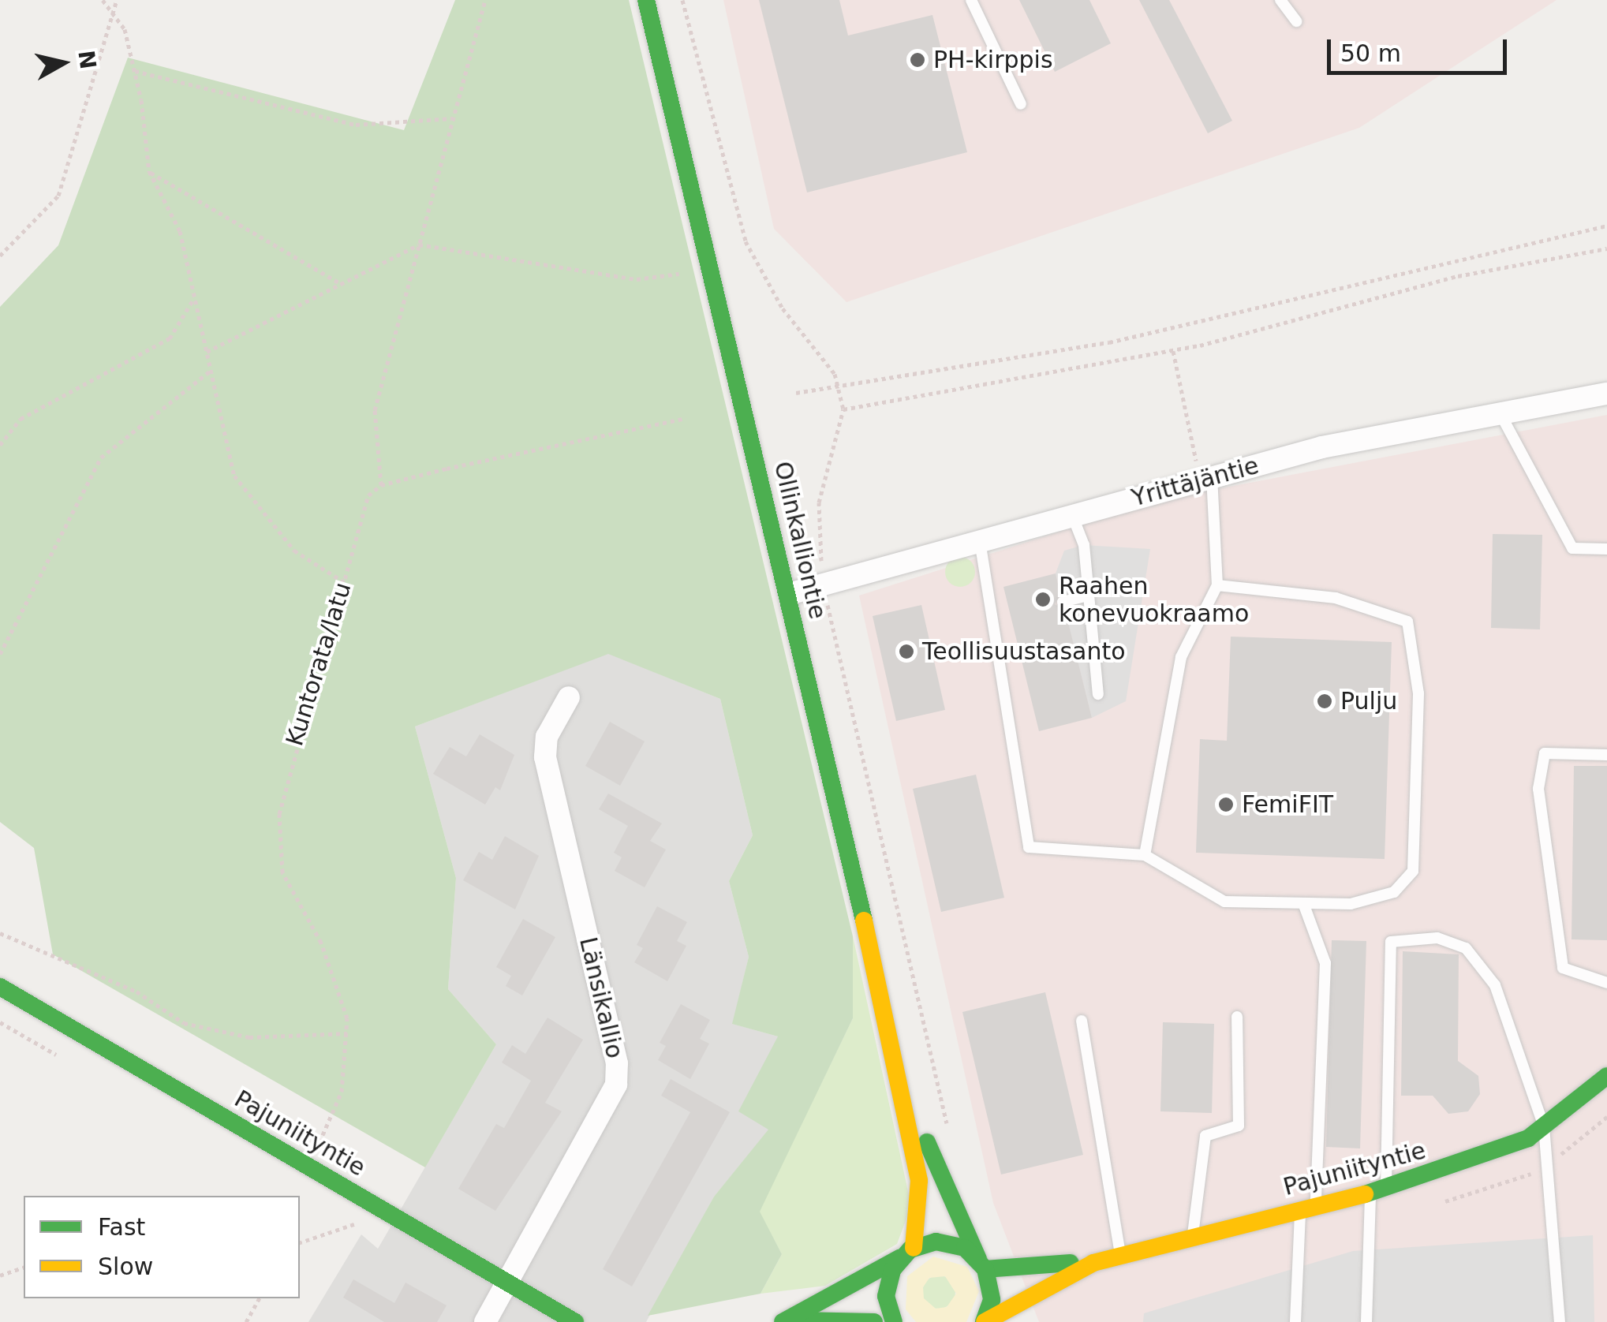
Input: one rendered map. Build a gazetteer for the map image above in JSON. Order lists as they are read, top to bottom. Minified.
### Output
{"streets":{"street":["Yrittäjäntie","Ollinkalliontie","Länsikallio","Pajuniityntie"],"path":["Kuntorata/latu"]},"crossings":[["Yrittäjäntie","Ollinkalliontie"],["Ollinkalliontie","Pajuniityntie"],["Länsikallio","Pajuniityntie"]],"places":["PH-kirppis","Raahen konevuokraamo","Teollisuustasanto","Pulju","FemiFIT"],"legend":["Fast","Slow"],"scale_bar":"50 m","north":"right"}
